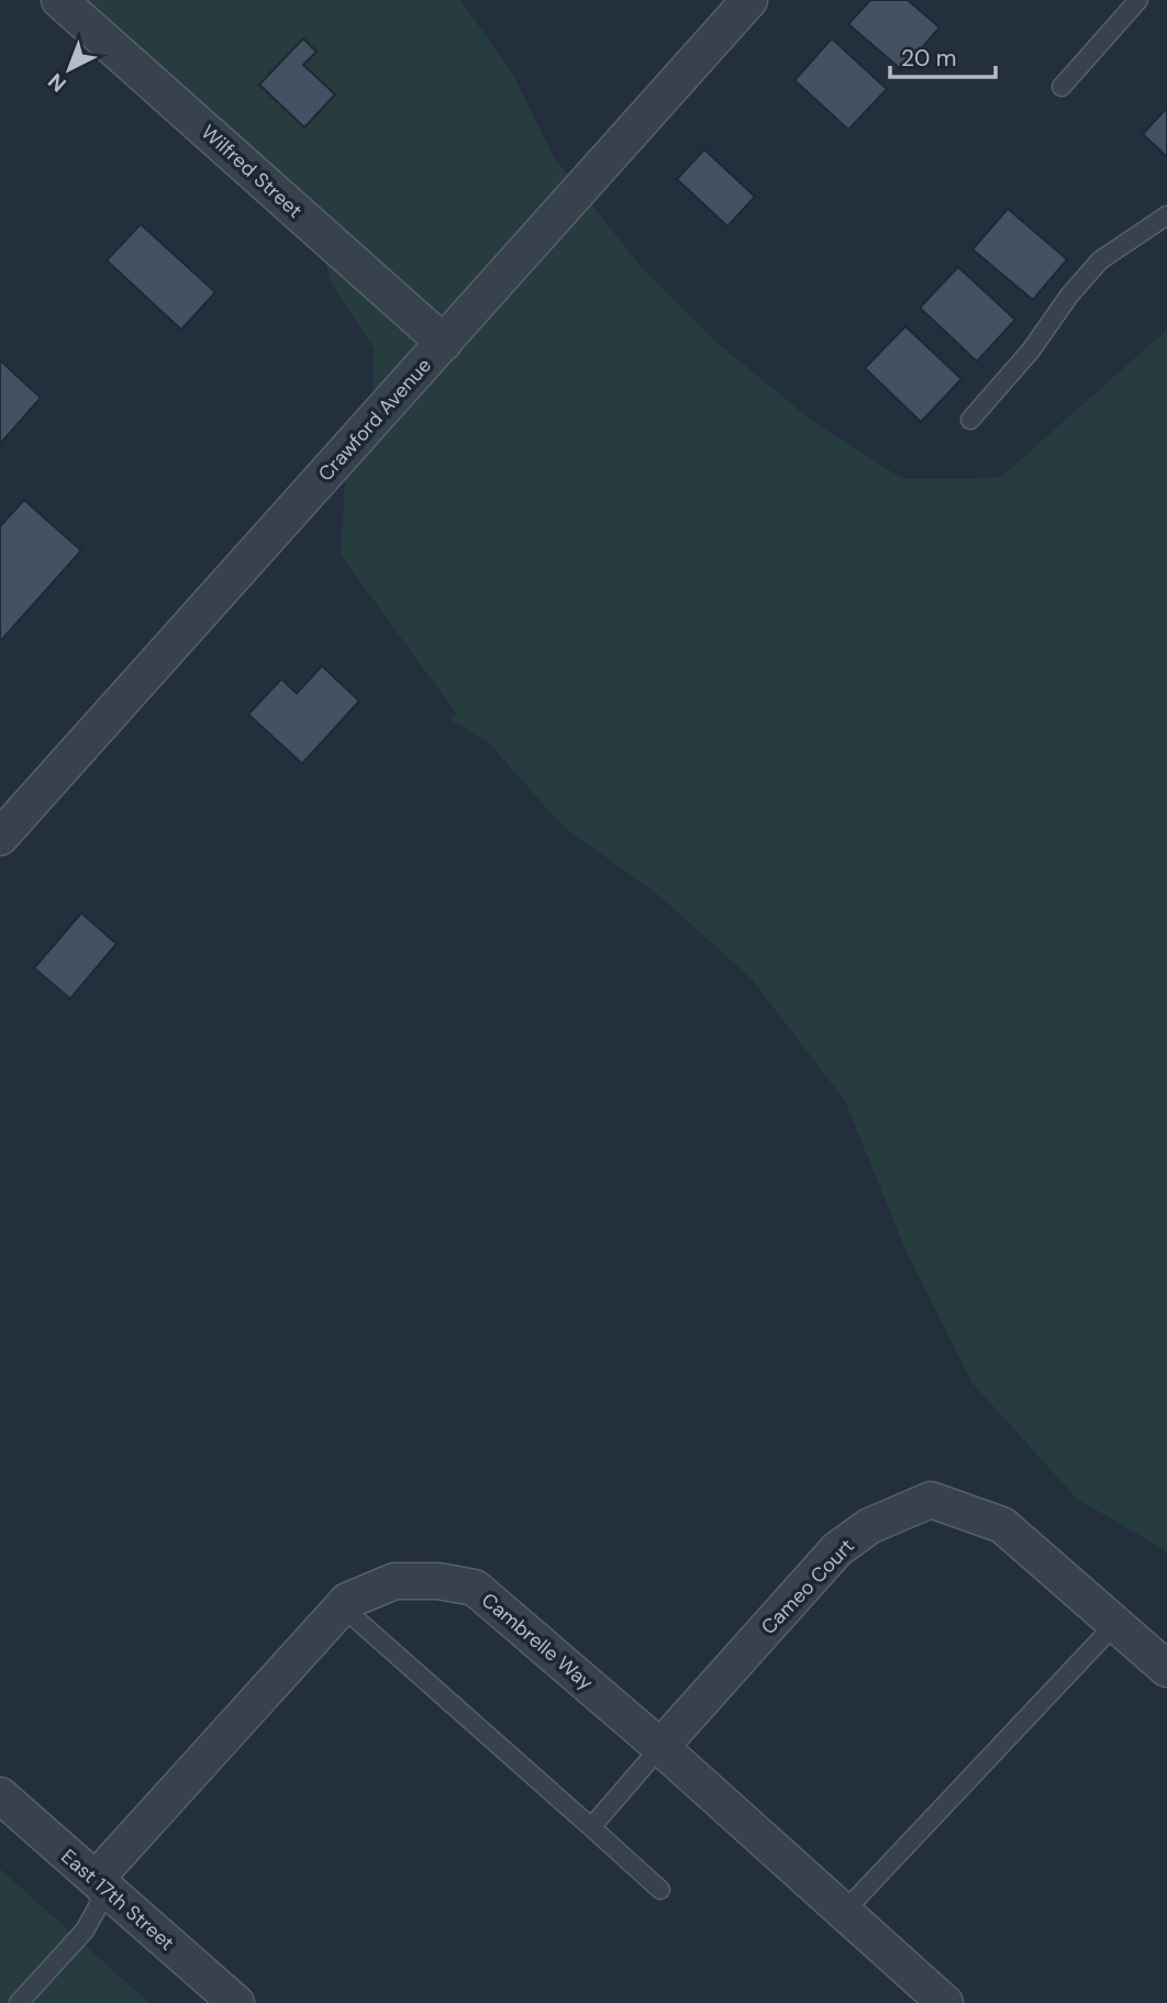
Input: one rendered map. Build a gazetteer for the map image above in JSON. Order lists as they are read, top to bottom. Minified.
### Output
{"streets":{"street":["Wilfred Street","Crawford Avenue","Cameo Court","Cambrelle Way","East 17th Street"]},"crossings":[["Wilfred Street","Crawford Avenue"],["Cameo Court","Cambrelle Way"],["Cambrelle Way","East 17th Street"]],"scale_bar":"20 m","north":"bottom left"}
